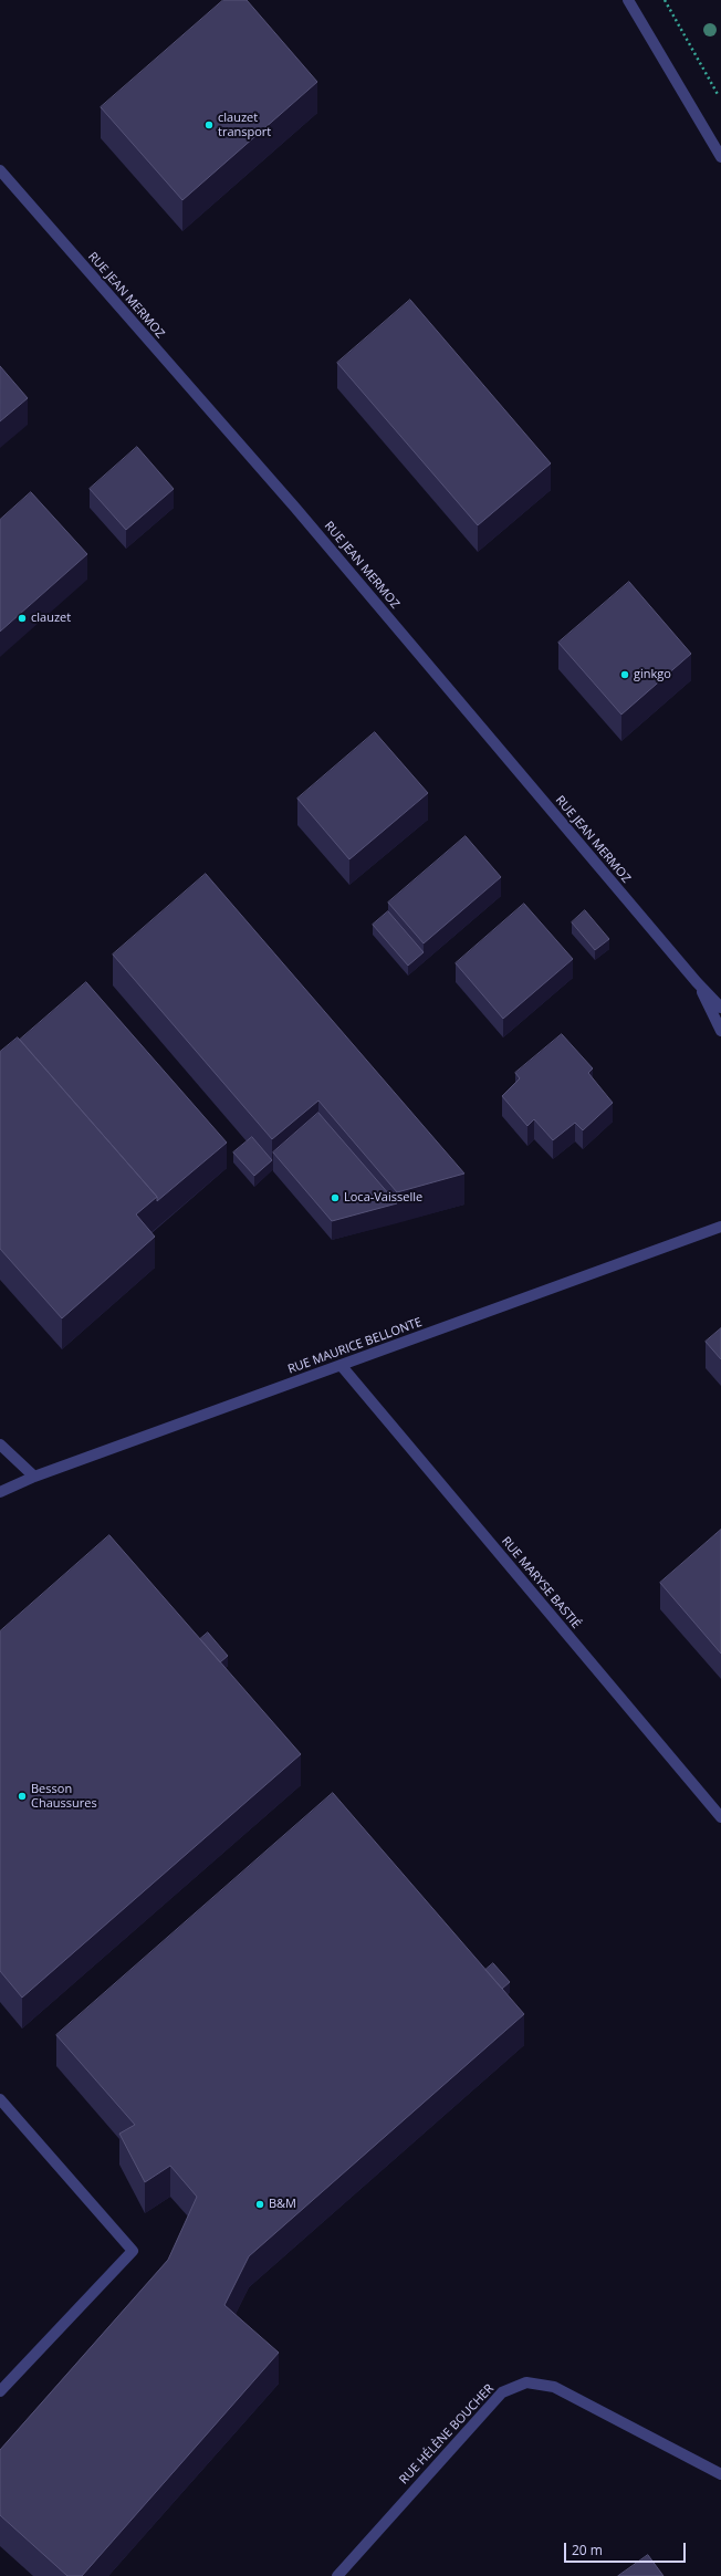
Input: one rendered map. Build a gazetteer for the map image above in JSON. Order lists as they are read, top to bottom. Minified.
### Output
{"streets":{"street":["RUE JEAN MERMOZ","RUE MAURICE BELLONTE","RUE MARYSE BASTIÉ","RUE HÉLÈNE BOUCHER"]},"crossings":[["RUE MAURICE BELLONTE","RUE MARYSE BASTIÉ"]],"places":["clauzet transport","clauzet","ginkgo","Loca-Vaisselle","Besson Chaussures","B&M"],"scale_bar":"20 m"}
